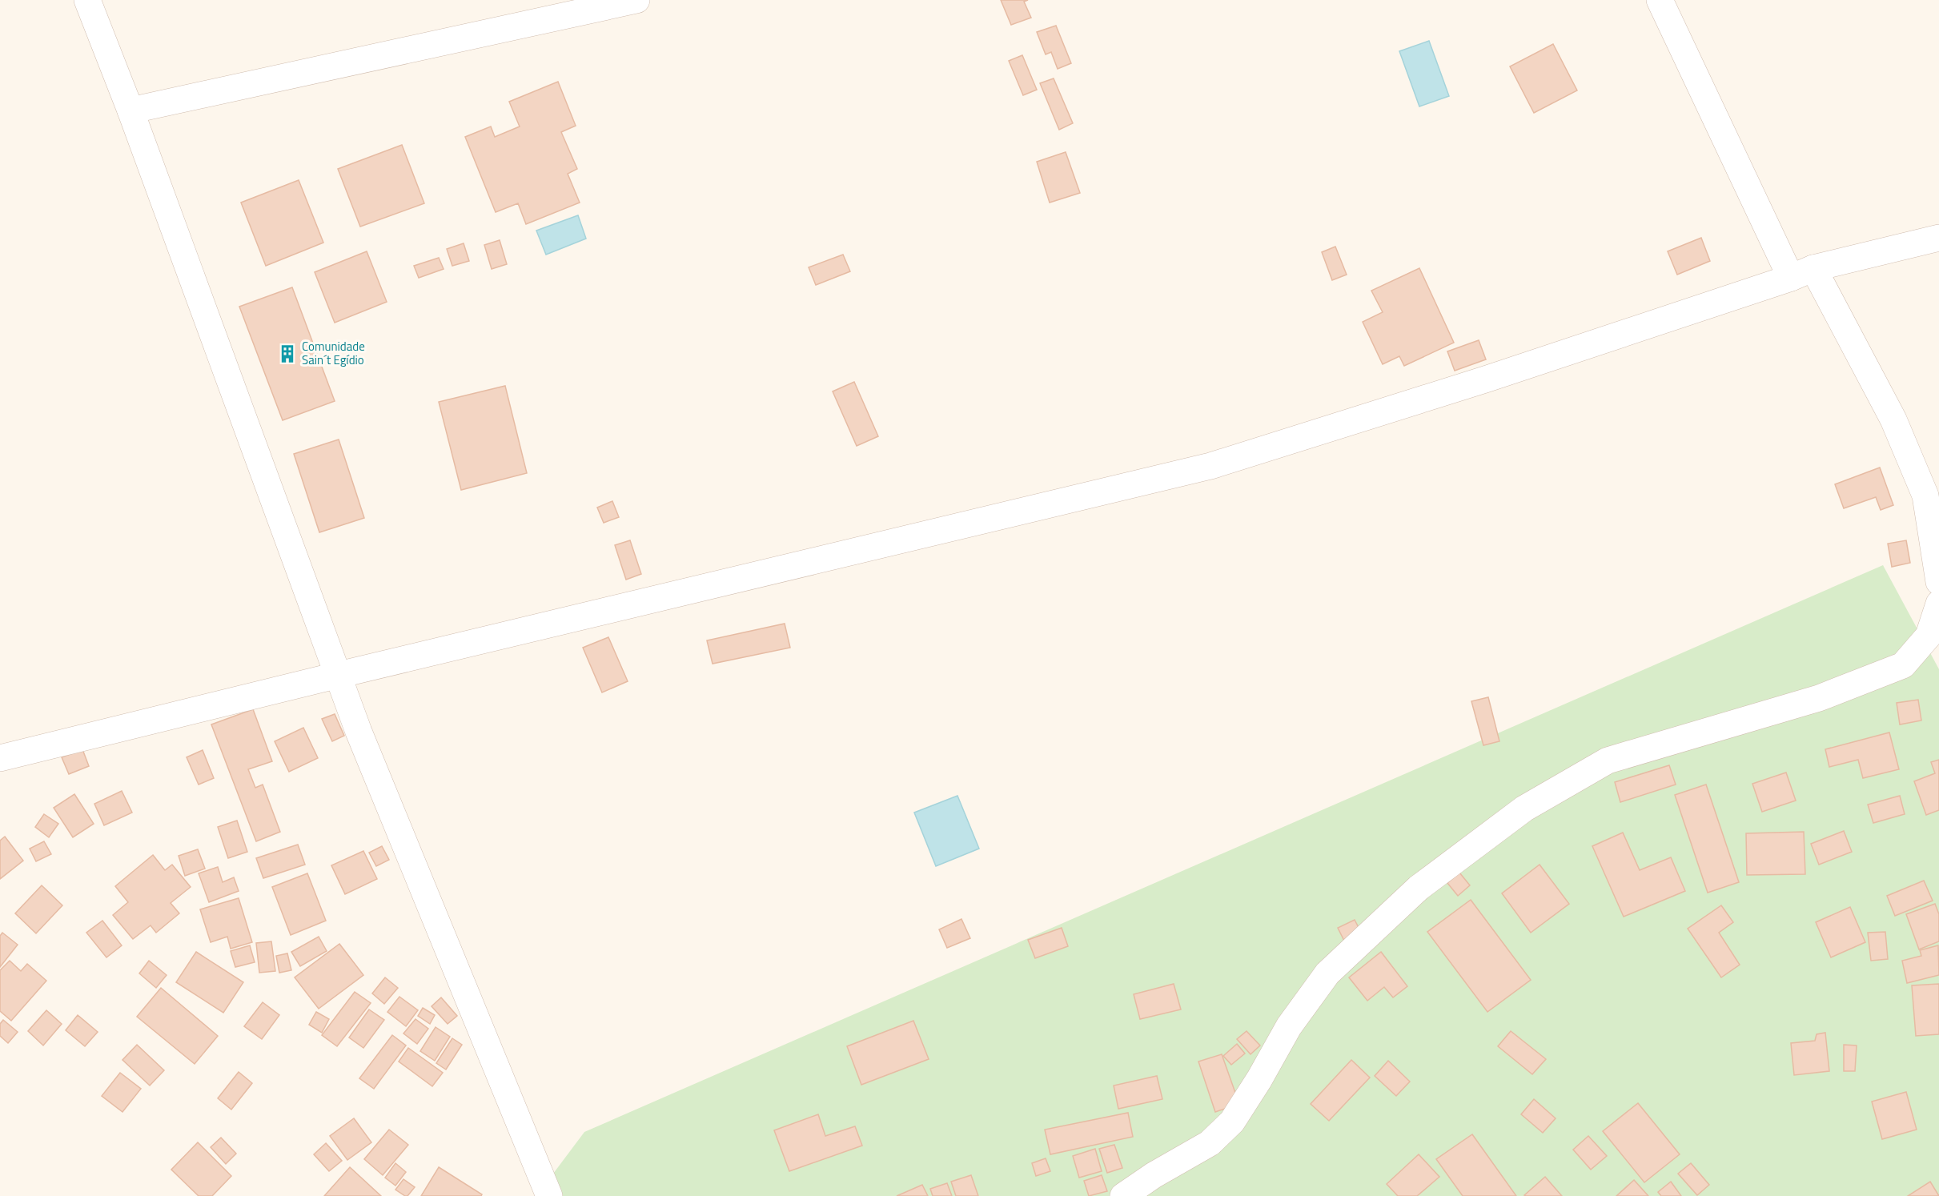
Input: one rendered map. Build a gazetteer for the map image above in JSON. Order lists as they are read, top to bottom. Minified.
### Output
{"places":{"building":["Comunidade Sain´t Egídio"]}}
